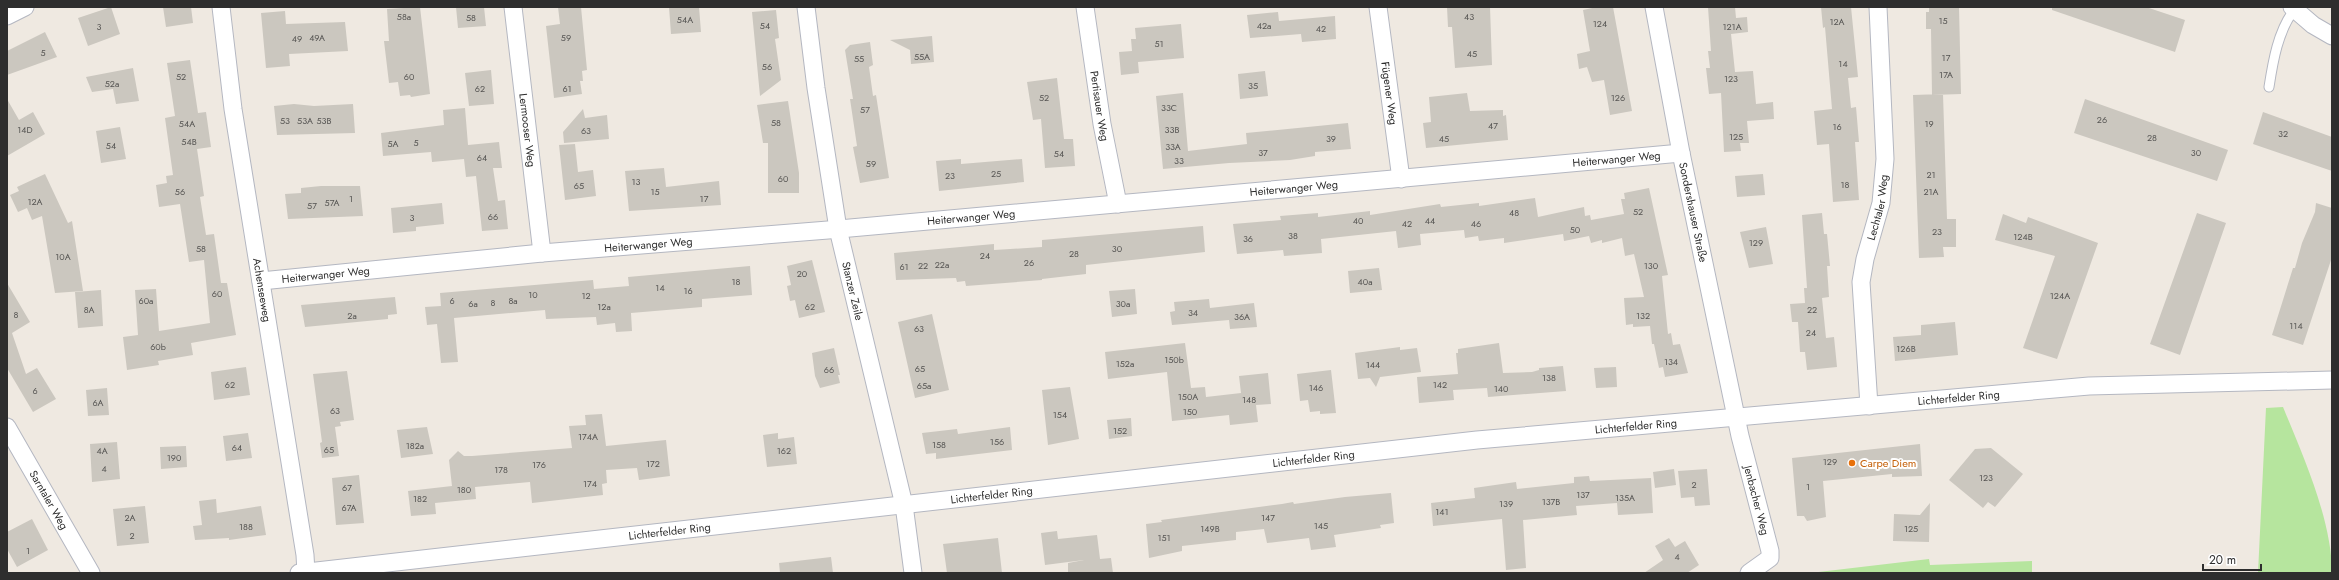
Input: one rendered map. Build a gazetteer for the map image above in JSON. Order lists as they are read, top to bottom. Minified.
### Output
{"streets":{"street":["Fügener Weg","Pertisauer Weg","Lermooser Weg","Heiterwanger Weg","Lechtaler Weg","Sondershauser Straße","Achenseeweg","Stanzer Zeile","Lichterfelder Ring","Sarntaler Weg","Jenbacher Weg"]},"crossings":[["Fügener Weg","Heiterwanger Weg"],["Pertisauer Weg","Heiterwanger Weg"],["Lermooser Weg","Heiterwanger Weg"],["Heiterwanger Weg","Sondershauser Straße"],["Heiterwanger Weg","Achenseeweg"],["Heiterwanger Weg","Stanzer Zeile"],["Lechtaler Weg","Lichterfelder Ring"],["Sondershauser Straße","Lichterfelder Ring"],["Sondershauser Straße","Jenbacher Weg"],["Achenseeweg","Lichterfelder Ring"],["Stanzer Zeile","Lichterfelder Ring"],["Lichterfelder Ring","Jenbacher Weg"]],"places":["Carpe Diem"],"house_numbers":["58a","43","58","54A","15","12A","124","54","42a","3","121A","42","49A","59","49","51","5","45","55A","17","55","14","56","17A","52","60","123","52a","35","62","61","52","126","33C","57","26","53","53A","53B","58","54A","19","47","16","14D","33B","63","32","125","28","39","45","54B","5","5A","54","33A","37","30","54","64","33","59","25","21","23","60","13","18","65","56","15","21A","1","17","12A","57A","57","52","48","66","3","40","44","42","46","50","23","38","124B","36","129","58","30","28","24","10A","26","22a","22","130","61","20","18","40a","14","16","60","10","12","124A","60a","6","8a","8","6a","30a","12a","62","8A","22","34","8","2a","132","36A","114","63","24","60b","126B","150b","134","152a","144","65","66","138","62","142","65a","146","140","6","150A","148","6A","63","150","154","152","174A","156","158","182a","64","65","4A","162","190","129","172","176","4","178","123","174","2","1","67","180","137","135A","182","137B","139","67A","141","2A","147","145","188","149B","125","2","151","1","4"],"scale_bar":"20 m"}
